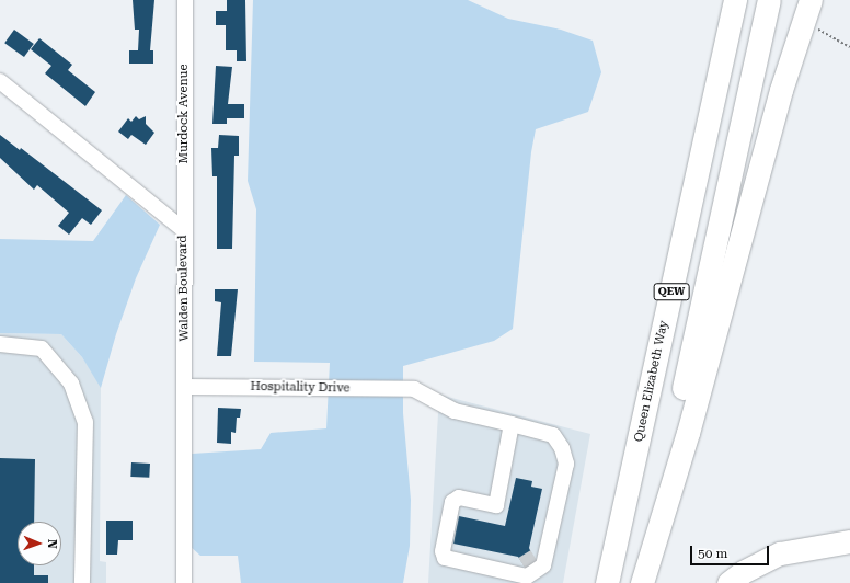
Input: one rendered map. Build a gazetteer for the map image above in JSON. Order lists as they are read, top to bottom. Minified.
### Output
{"streets":{"highway":["QEW","Queen Elizabeth Way"],"street":["Murdock Avenue","Walden Boulevard","Hospitality Drive"]},"crossings":[["Murdock Avenue","Walden Boulevard"],["Walden Boulevard","Hospitality Drive"]],"scale_bar":"50 m","north":"right"}
